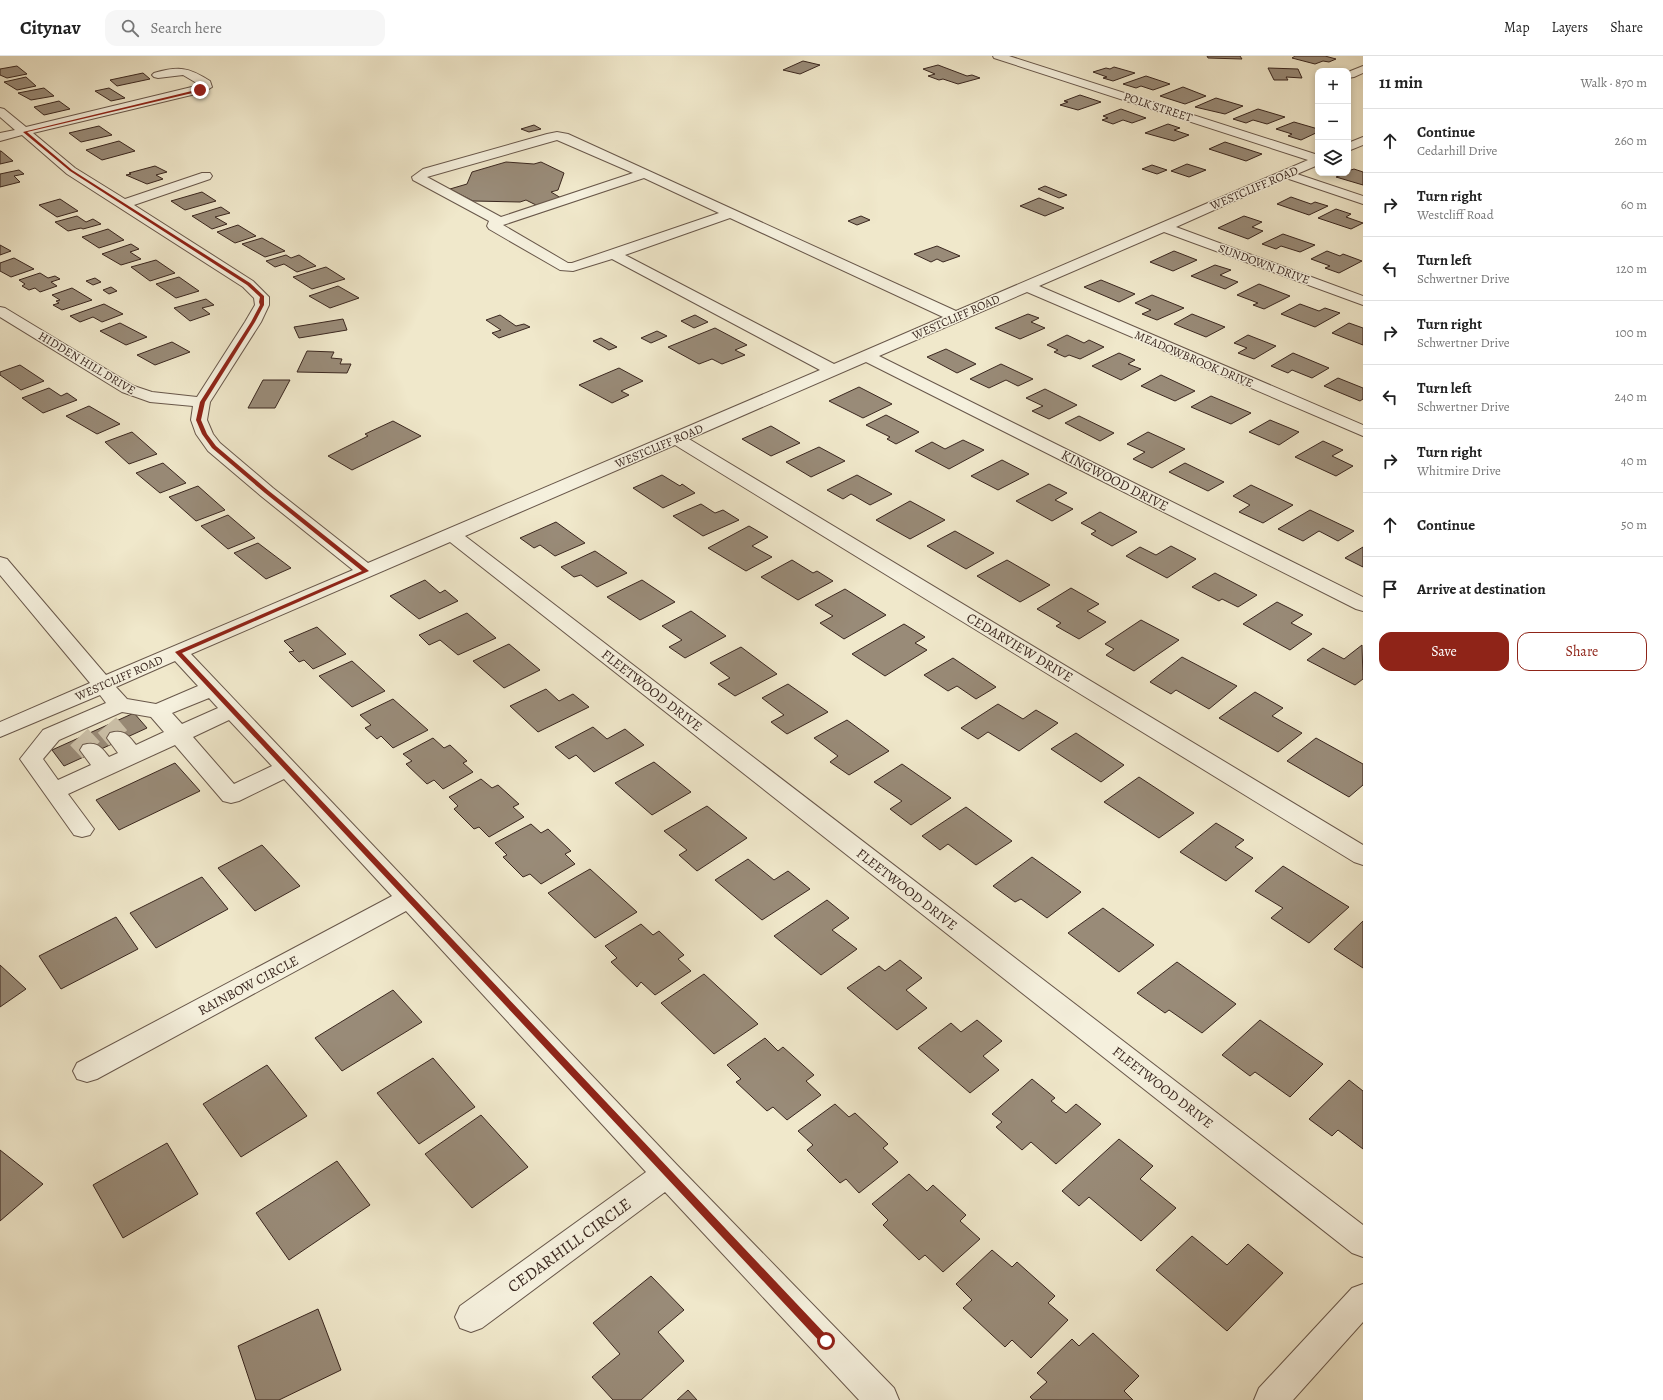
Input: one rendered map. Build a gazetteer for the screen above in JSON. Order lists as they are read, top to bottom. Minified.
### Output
{"streets":{"street":["POLK STREET","WESTCLIFF ROAD","SUNDOWN DRIVE","MEADOWBROOK DRIVE","HIDDEN HILL DRIVE","KINGWOOD DRIVE","CEDARVIEW DRIVE","FLEETWOOD DRIVE","RAINBOW CIRCLE","CEDARHILL CIRCLE"]},"crossings":[["WESTCLIFF ROAD","SUNDOWN DRIVE"],["WESTCLIFF ROAD","MEADOWBROOK DRIVE"],["WESTCLIFF ROAD","KINGWOOD DRIVE"],["WESTCLIFF ROAD","CEDARVIEW DRIVE"],["WESTCLIFF ROAD","FLEETWOOD DRIVE"]],"page":{"header":"Citynav","search":"Search here","nav":["Map","Layers","Share"],"heading":["11 min","Walk · 870 m"],"map_buttons":["+","−"],"list":[["Continue","Cedarhill Drive","260 m"],["Turn right","Westcliff Road","60 m"],["Turn left","Schwertner Drive","120 m"],["Turn right","Schwertner Drive","100 m"],["Turn left","Schwertner Drive","240 m"],["Turn right","Whitmire Drive","40 m"],["Continue","50 m"],"Arrive at destination"],"buttons":["Save","Share"]}}
